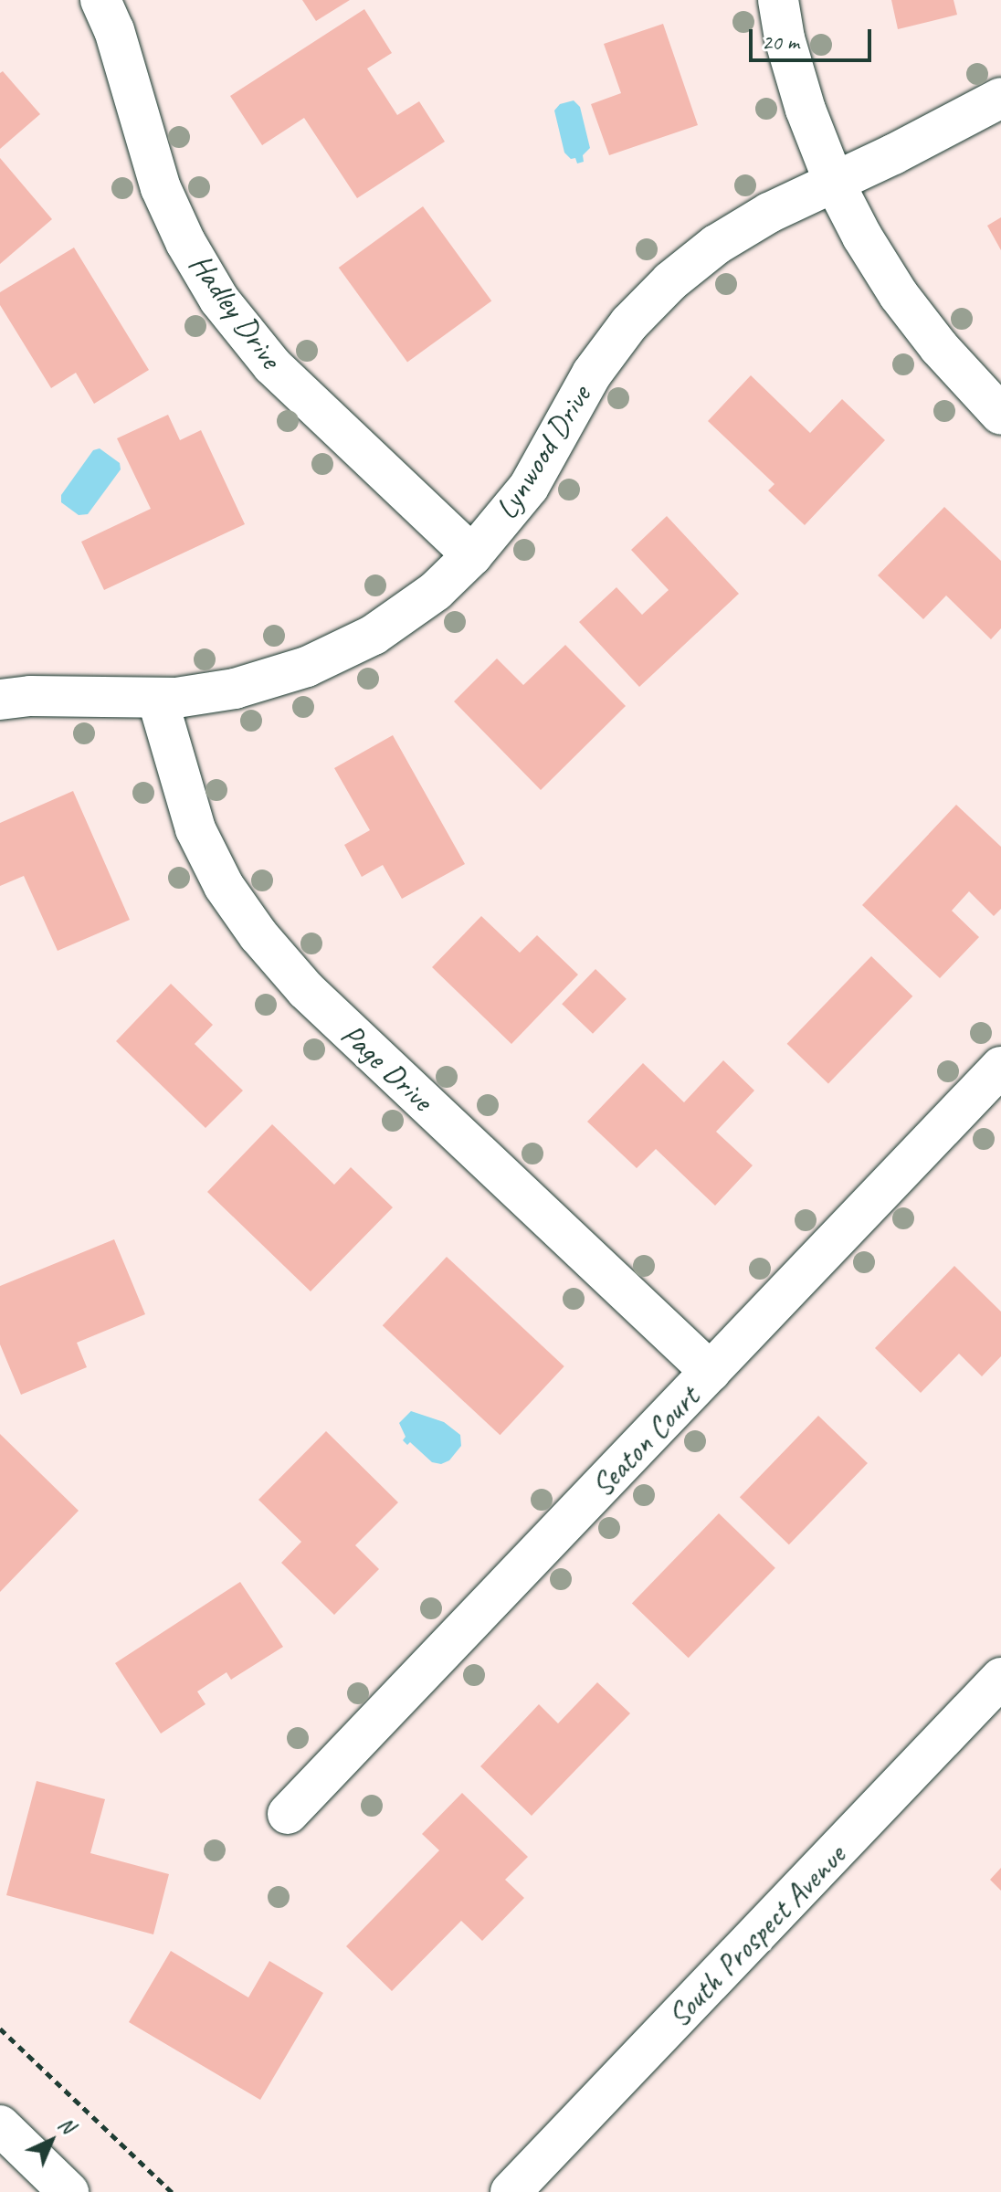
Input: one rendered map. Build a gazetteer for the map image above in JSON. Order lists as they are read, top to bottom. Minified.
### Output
{"streets":{"street":["Hadley Drive","Lynwood Drive","Page Drive","Seaton Court","South Prospect Avenue"]},"crossings":[["Hadley Drive","Lynwood Drive"],["Lynwood Drive","Page Drive"],["Page Drive","Seaton Court"]],"scale_bar":"20 m","north":"top right"}
